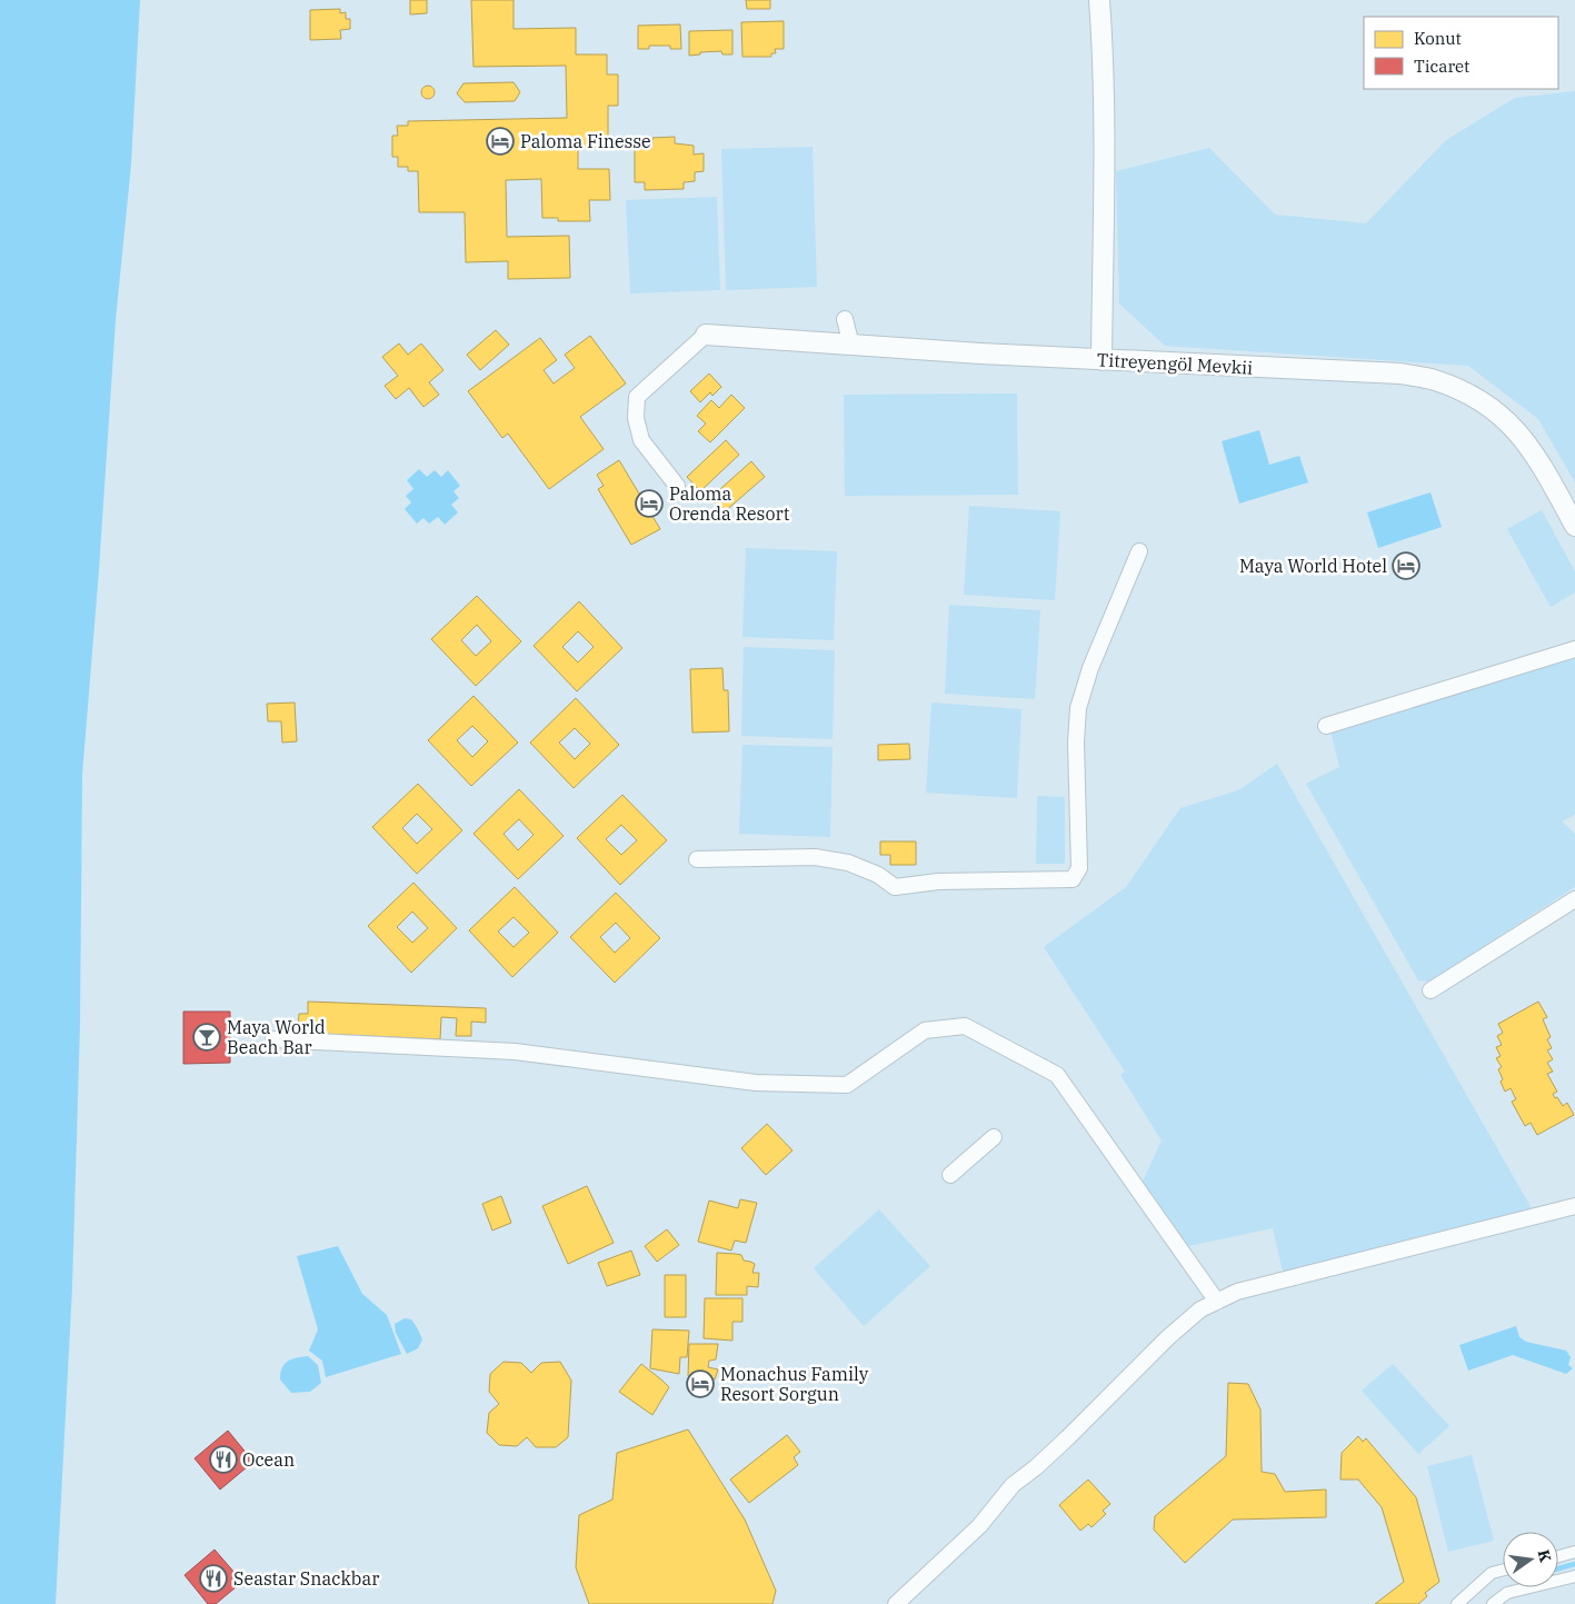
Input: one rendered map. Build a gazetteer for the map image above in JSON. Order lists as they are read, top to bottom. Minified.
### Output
{"streets":{"street":["Titreyengöl Mevkii"]},"places":{"hotel":["Paloma Finesse","Paloma Orenda Resort","Maya World Hotel","Monachus Family Resort Sorgun"],"bar":["Maya World Beach Bar"],"restaurant":["Ocean","Seastar Snackbar"]},"legend":["Konut","Ticaret"],"north":"right"}
